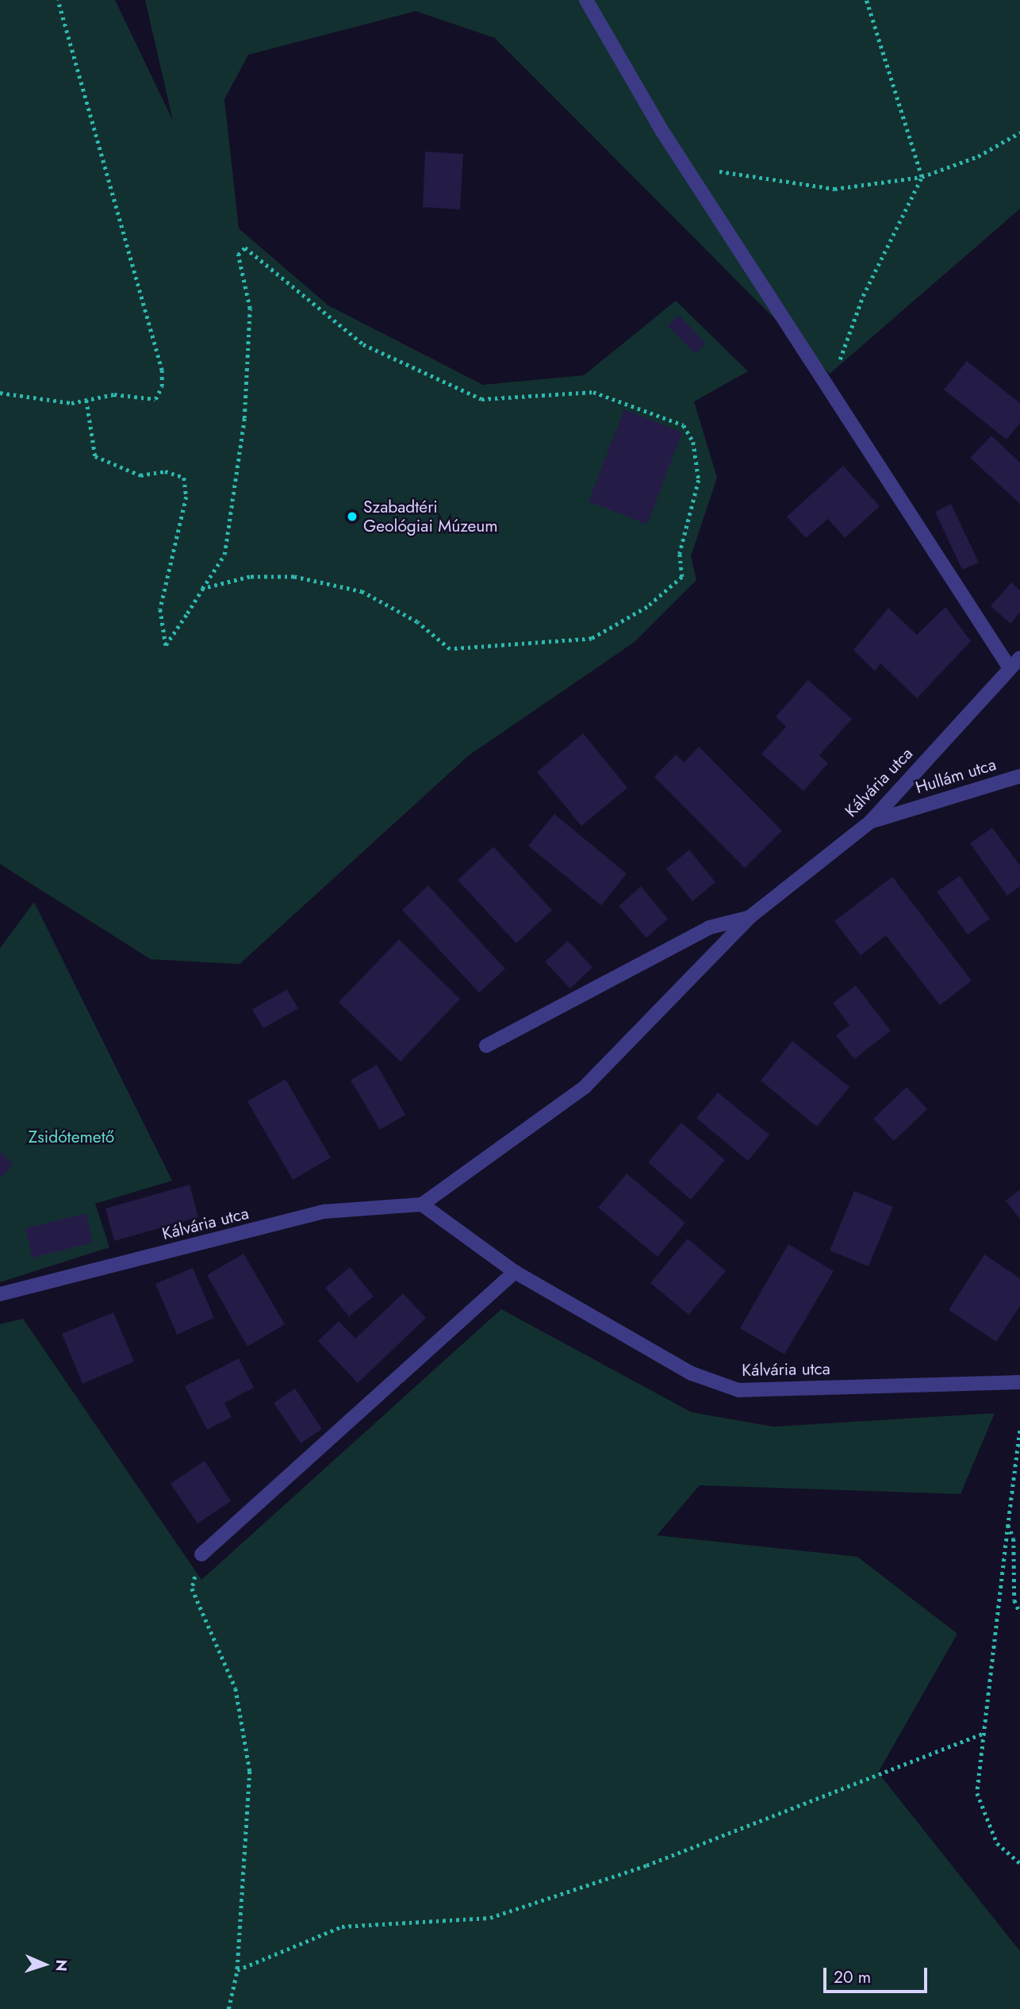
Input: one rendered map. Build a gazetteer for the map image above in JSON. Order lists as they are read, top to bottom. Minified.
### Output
{"streets":{"street":["Hullám utca","Kálvária utca"]},"crossings":[["Hullám utca","Kálvária utca"]],"parks":["Zsidótemető"],"places":["Szabadtéri Geológiai Múzeum"],"scale_bar":"20 m","north":"right"}
